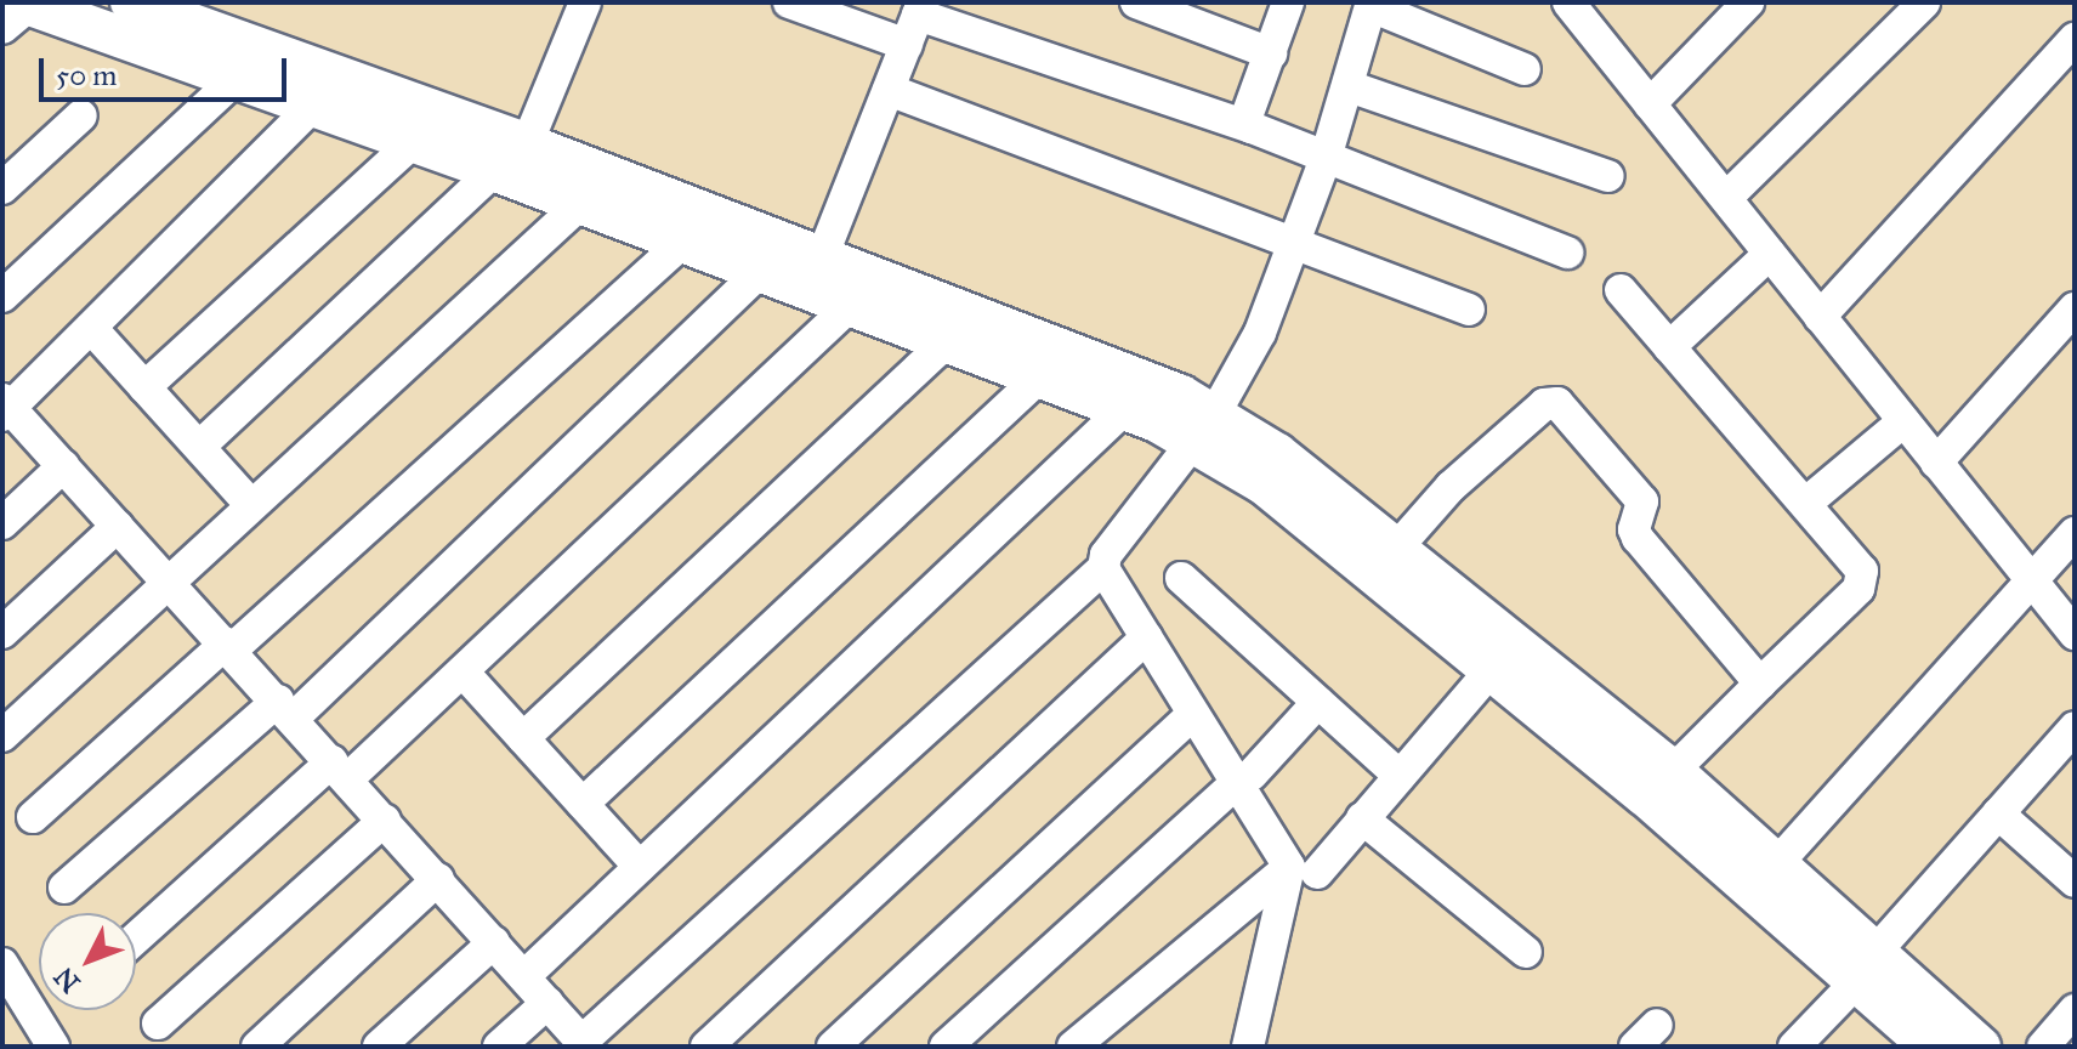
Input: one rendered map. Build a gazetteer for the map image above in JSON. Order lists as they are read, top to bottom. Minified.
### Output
{"scale_bar":"50 m","north":"bottom left"}
